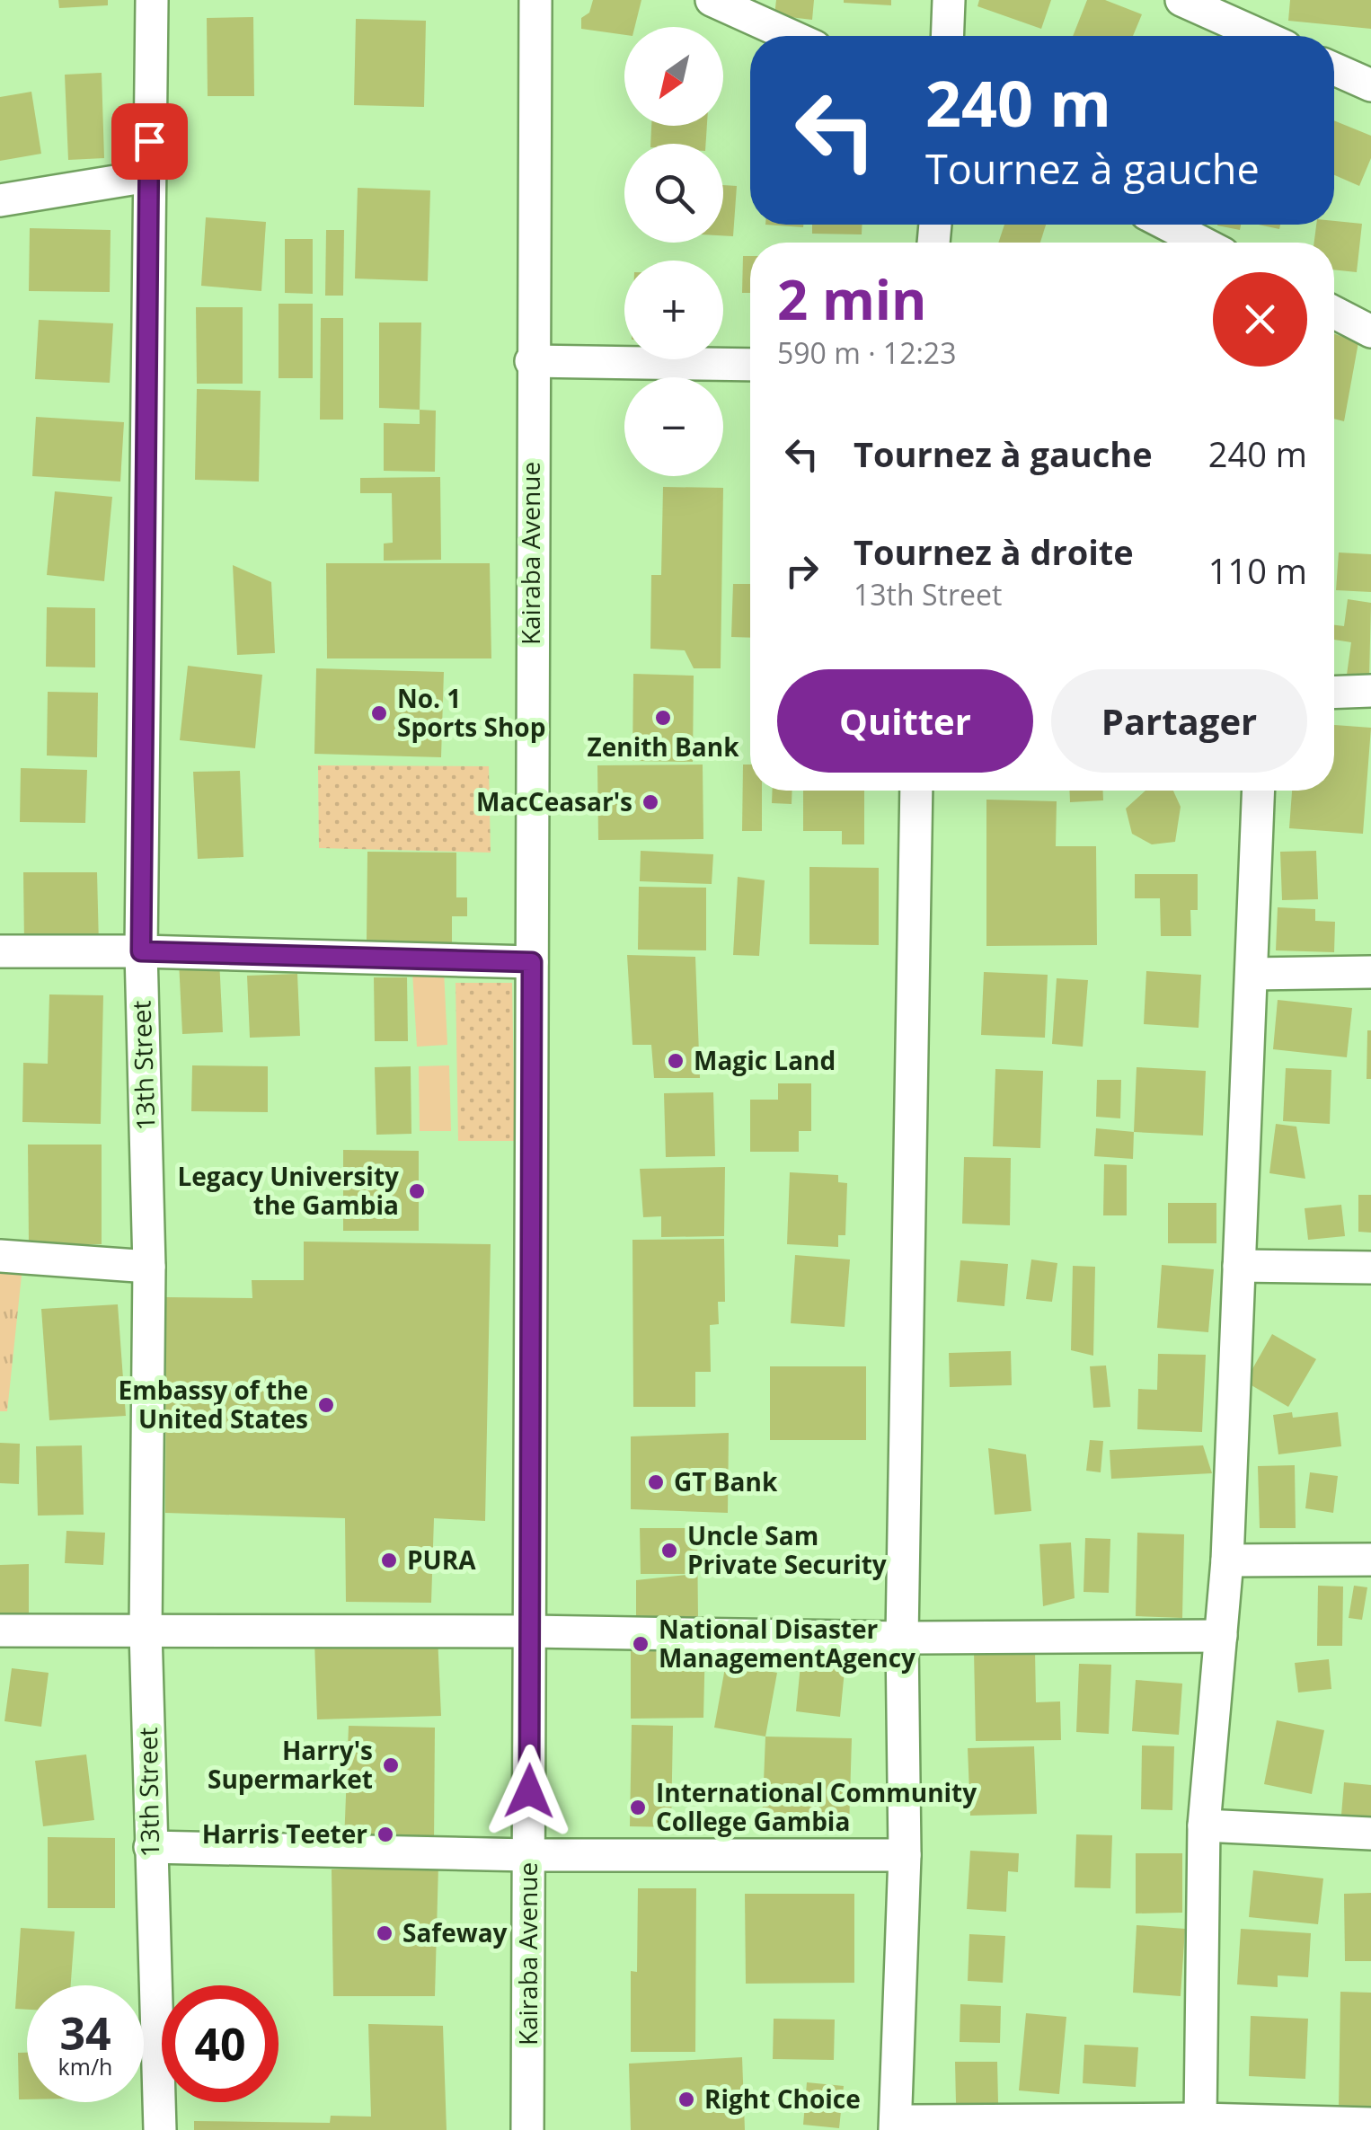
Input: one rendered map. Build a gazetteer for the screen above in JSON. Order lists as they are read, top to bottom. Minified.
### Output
{"streets":{"street":["Kairaba Avenue","13th Street"]},"places":["No. 1 Sports Shop","Zenith Bank","MacCeasar's","Magic Land","Legacy University the Gambia","Embassy of the United States","GT Bank","Uncle Sam Private Security","PURA","National Disaster ManagementAgency","Harry's Supermarket","International Community College Gambia","Harris Teeter","Safeway","Right Choice"],"north":"bottom left","page":{"map_buttons":["+","−"],"turn":["240 m","Tournez à gauche"],"heading":["2 min","590 m · 12:23"],"list":[{"name":"Tournez à gauche","value":"240 m"},{"name":"Tournez à droite","note":"13th Street","value":"110 m"}],"buttons":["Quitter","Partager"],"speed":"34 km/h","limit":"40"}}
